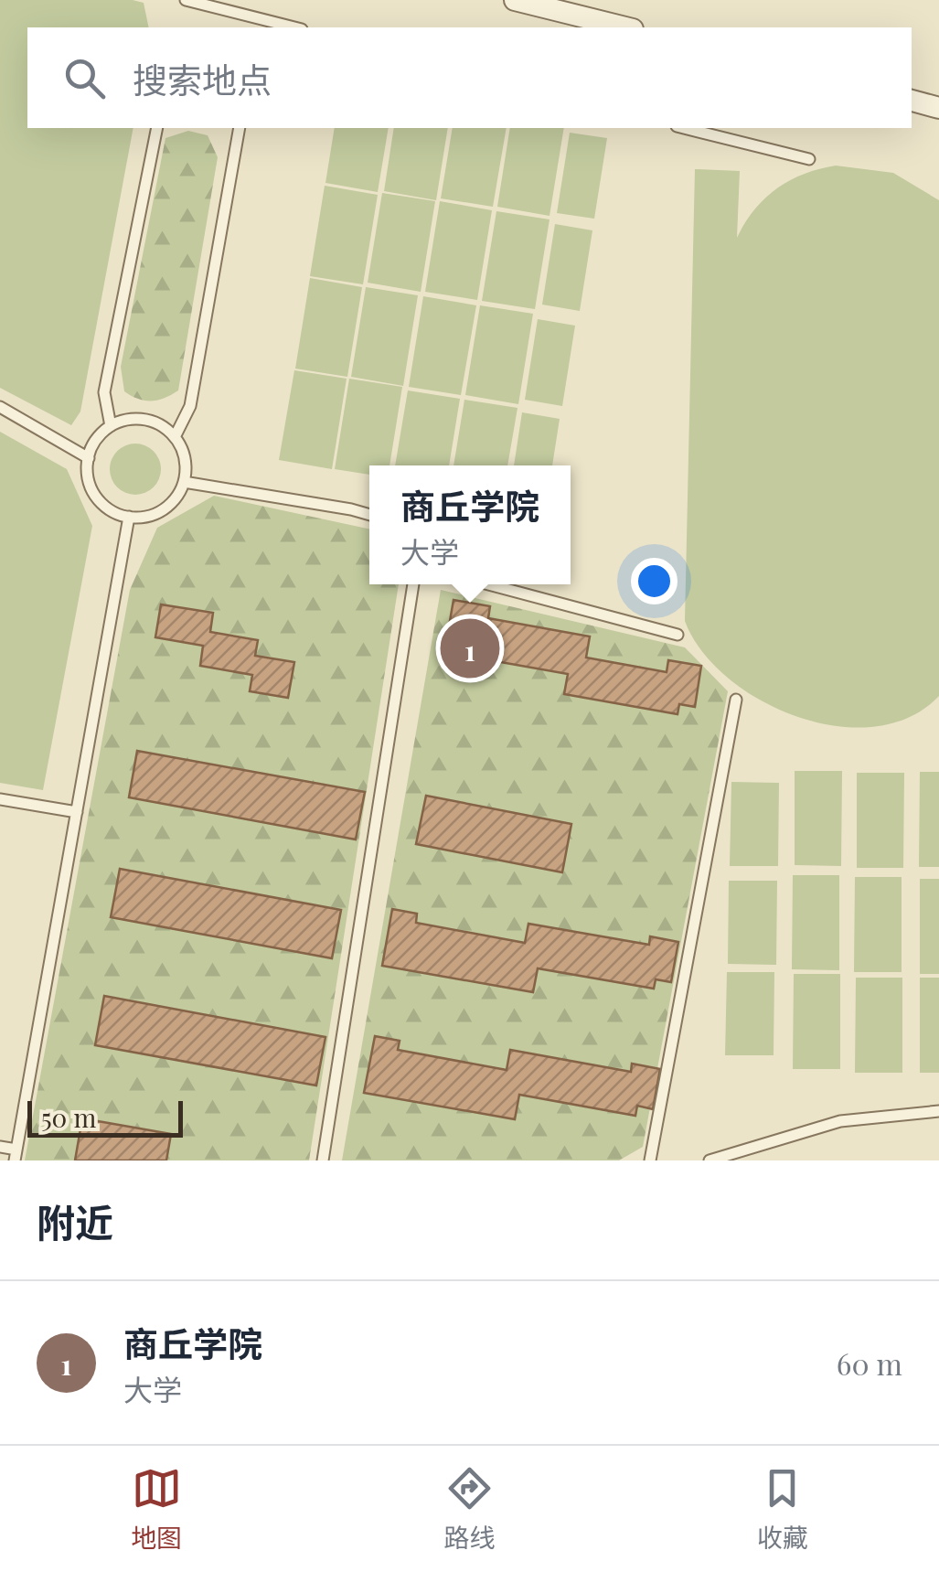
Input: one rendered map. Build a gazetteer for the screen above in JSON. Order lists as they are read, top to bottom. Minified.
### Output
{"scale_bar":"50 m","page":{"search":"搜索地点","popup":["商丘学院","大学"],"pins":"1","scale":"50 m","heading":"附近","list":[{"mark":"1","name":"商丘学院","note":"大学","value":"60 m"}],"nav":["地图","路线","收藏"]}}
